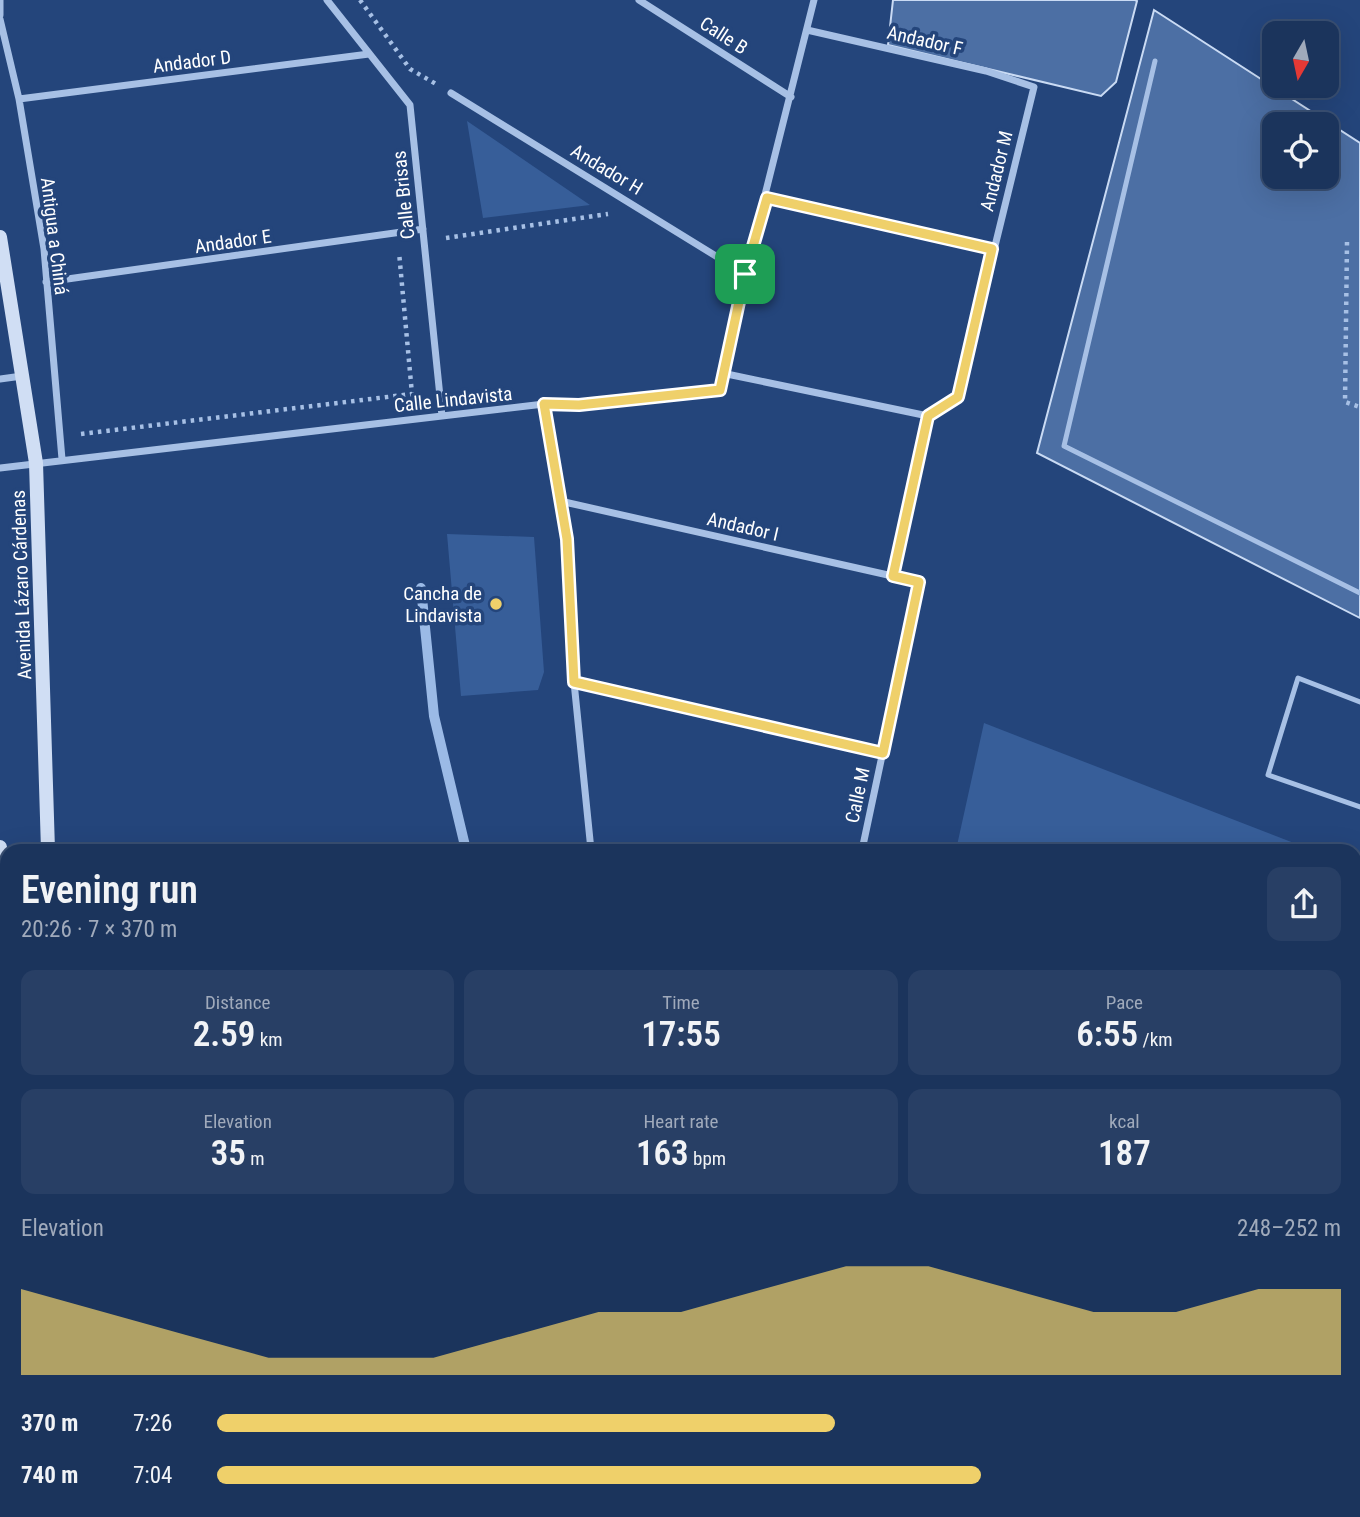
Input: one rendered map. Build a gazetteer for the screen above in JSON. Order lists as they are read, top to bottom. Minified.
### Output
{"streets":{"main road":["Avenida Lázaro Cárdenas"],"street":["Calle B","Andador F","Andador D","Andador H","Andador M","Calle Brisas","Antigua a Chiná","Andador E","Calle Lindavista","Andador I","Calle M"]},"crossings":[["Andador F","Andador M"],["Andador D","Calle Brisas"],["Andador D","Antigua a Chiná"],["Calle Brisas","Andador E"],["Calle Brisas","Calle Lindavista"],["Antigua a Chiná","Andador E"],["Antigua a Chiná","Calle Lindavista"],["Calle Lindavista","Avenida Lázaro Cárdenas"],["Andador I","Calle M"]],"places":["Cancha de Lindavista"],"north":"bottom","page":{"heading":["Evening run","20:26 · 7 × 370 m"],"stats":[["Distance","2.59 km"],["Time","17:55"],["Pace","6:55 /km"],["Elevation","35 m"],["Heart rate","163 bpm"],["kcal","187"]],"chart":["Elevation","248–252 m"],"list":[{"name":"370 m","note":"7:26"},{"name":"740 m","note":"7:04"}]}}
